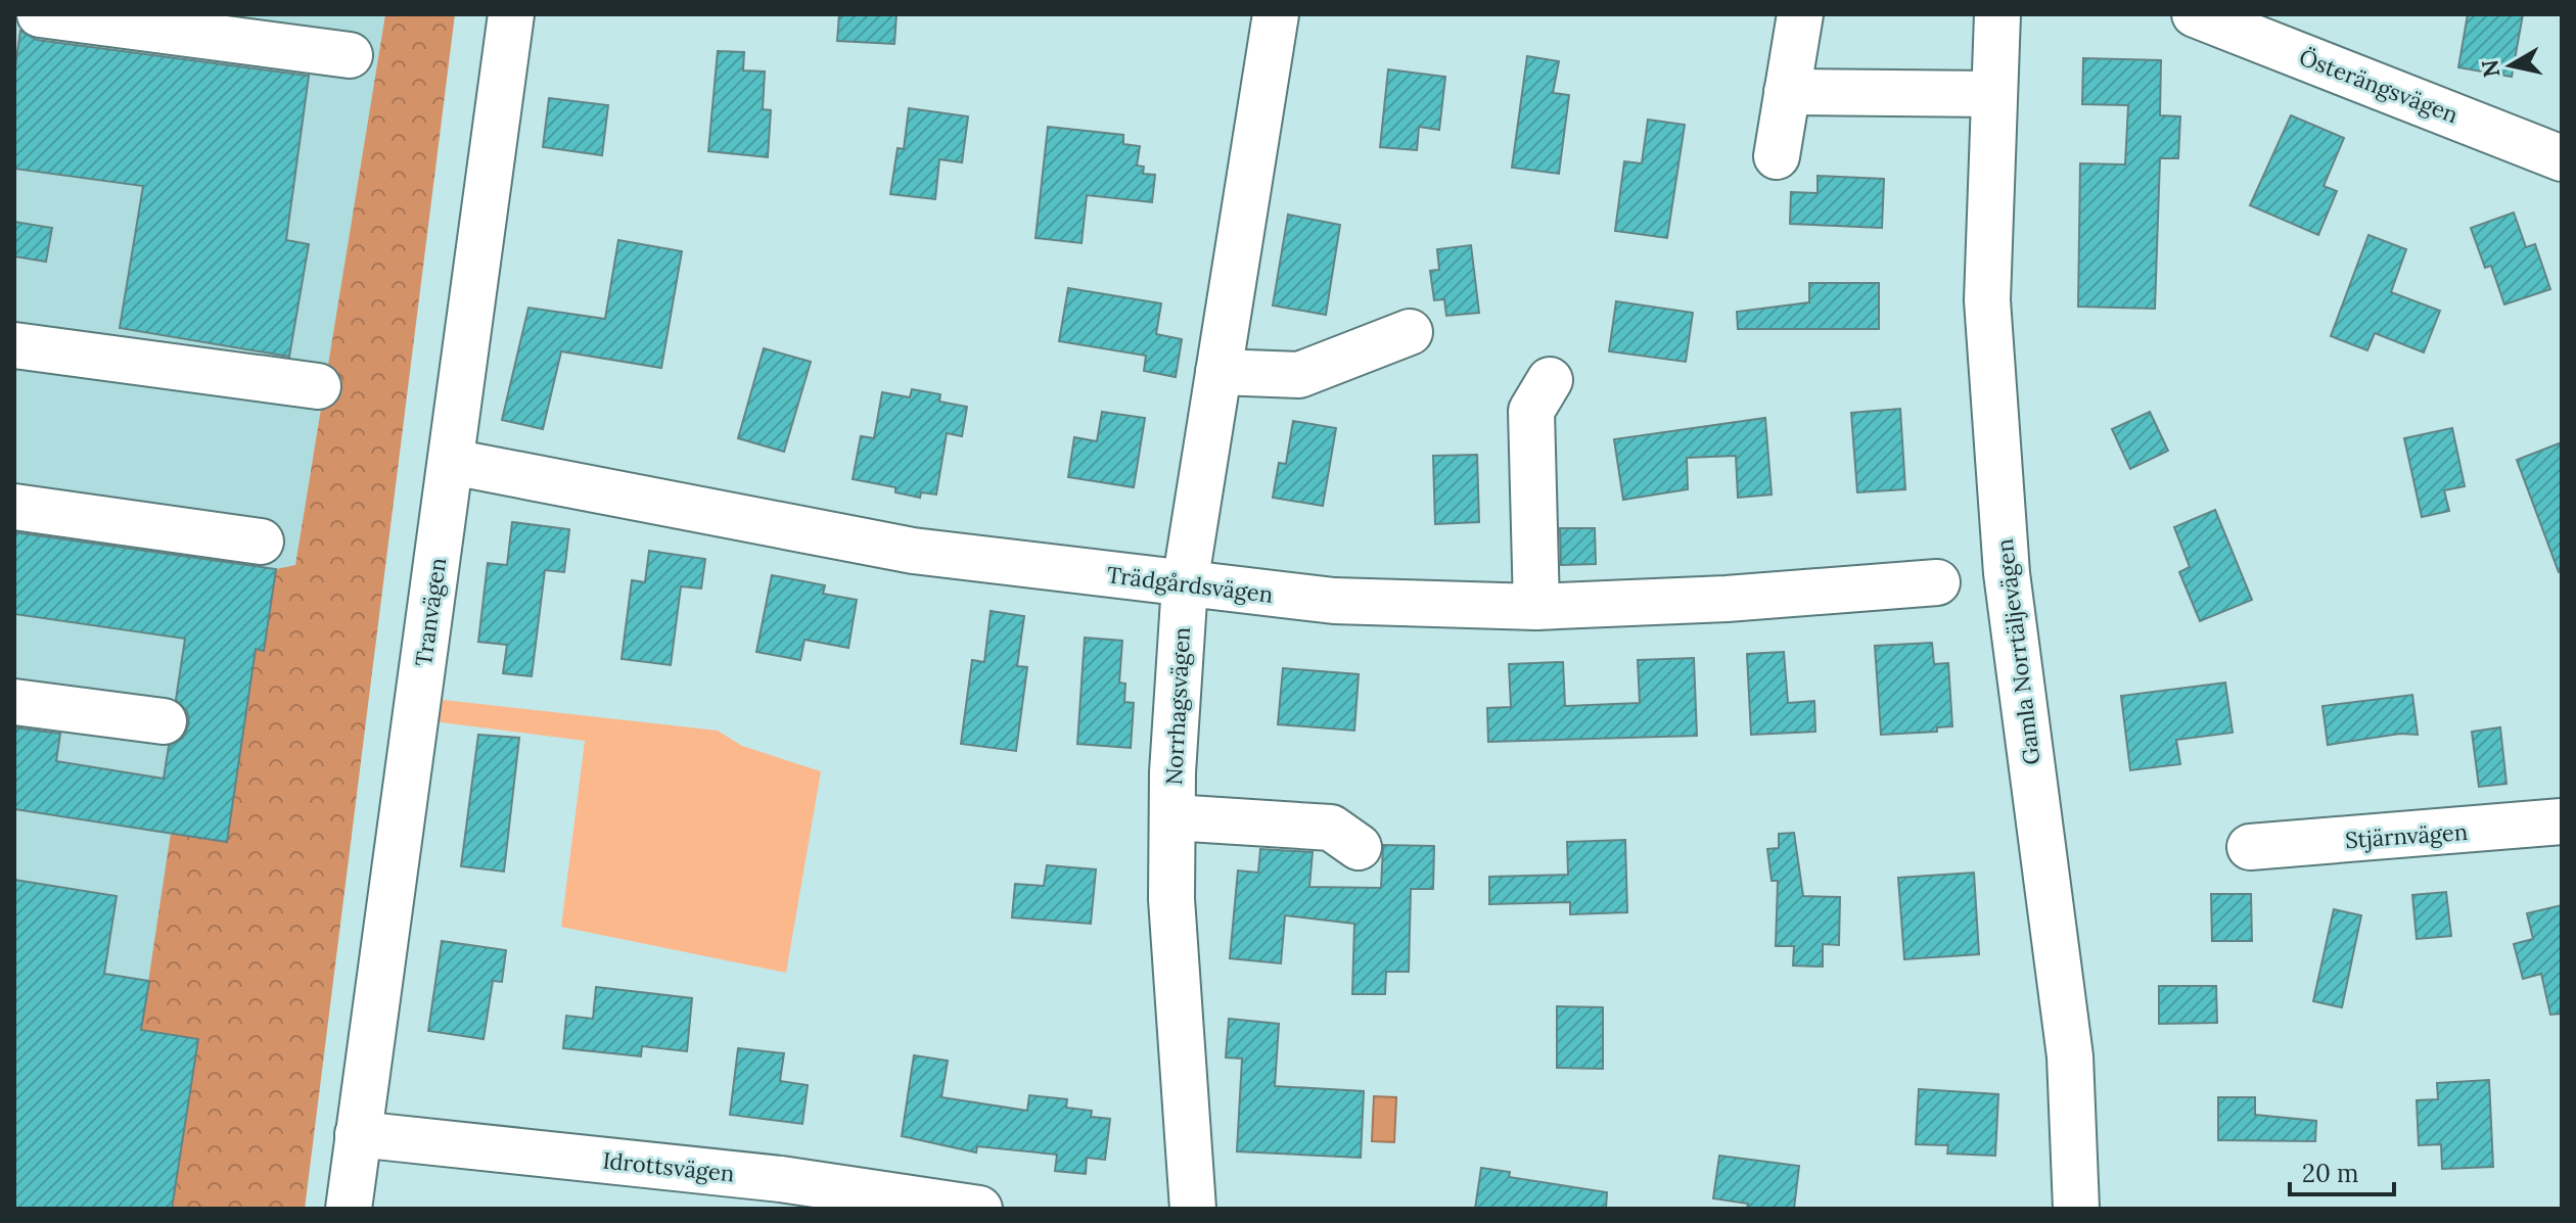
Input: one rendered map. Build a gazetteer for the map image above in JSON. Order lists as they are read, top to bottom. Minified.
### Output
{"streets":{"street":["Österängsvägen","Trädgårdsvägen","Tranvägen","Gamla Norrtäljevägen","Norrhagsvägen","Stjärnvägen","Idrottsvägen"]},"crossings":[["Trädgårdsvägen","Tranvägen"],["Trädgårdsvägen","Norrhagsvägen"],["Tranvägen","Idrottsvägen"]],"scale_bar":"20 m","north":"left"}
